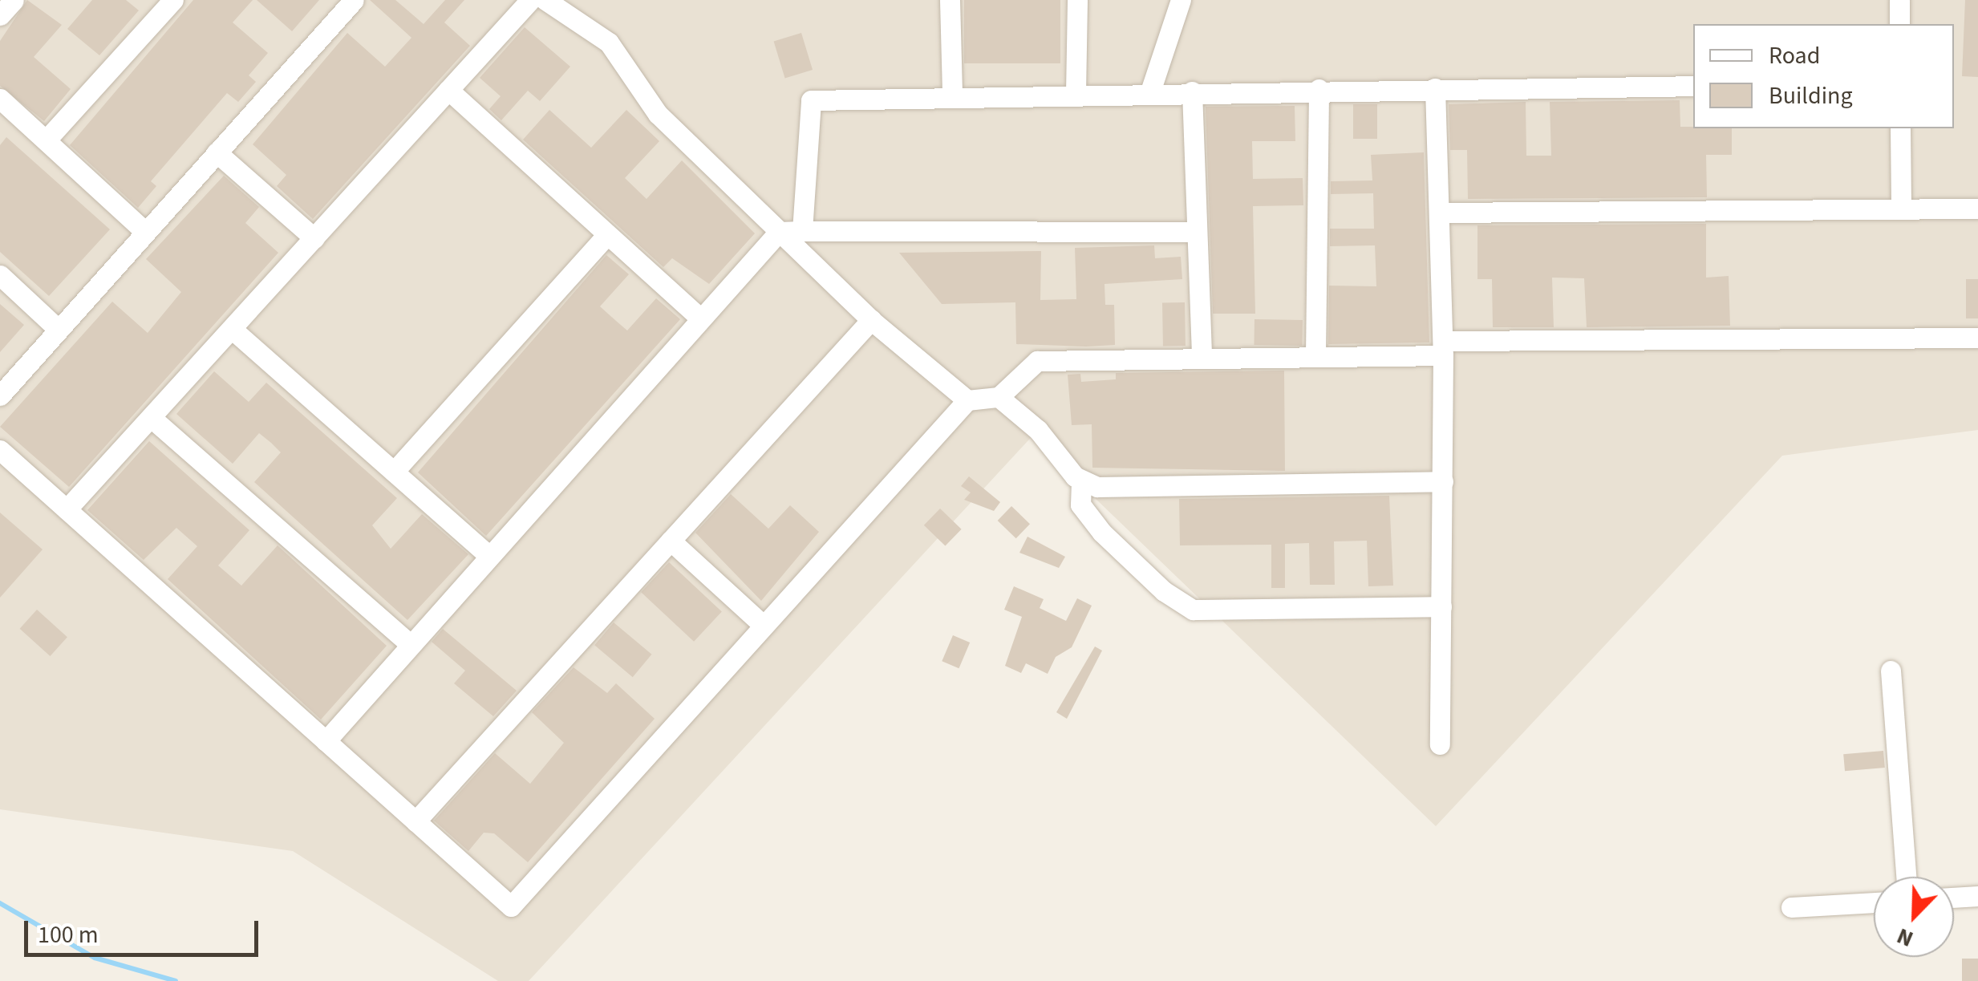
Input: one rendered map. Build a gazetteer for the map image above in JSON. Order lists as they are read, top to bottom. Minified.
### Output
{"legend":["Road","Building"],"scale_bar":"100 m","north":"bottom left"}
